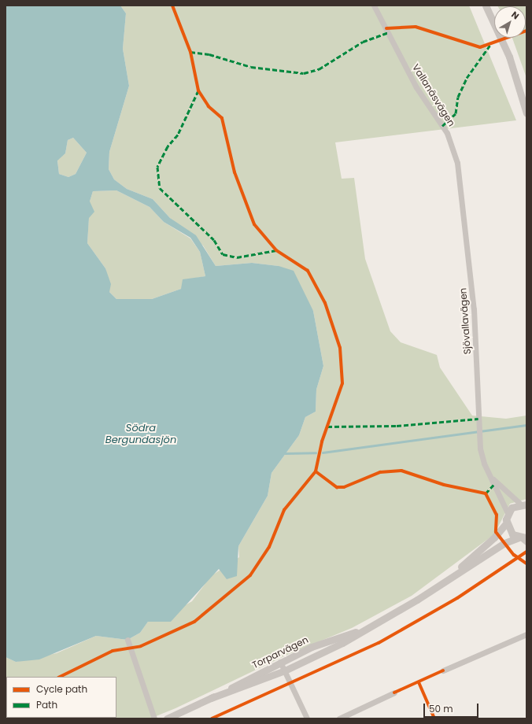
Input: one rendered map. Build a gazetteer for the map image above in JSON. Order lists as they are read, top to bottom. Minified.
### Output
{"streets":{"street":["Vallanäsvägen","Sjövallavägen","Torparvägen"]},"crossings":[["Vallanäsvägen","Sjövallavägen"]],"water":["Södra Bergundasjön"],"legend":["Cycle path","Path"],"scale_bar":"50 m","north":"top right"}
